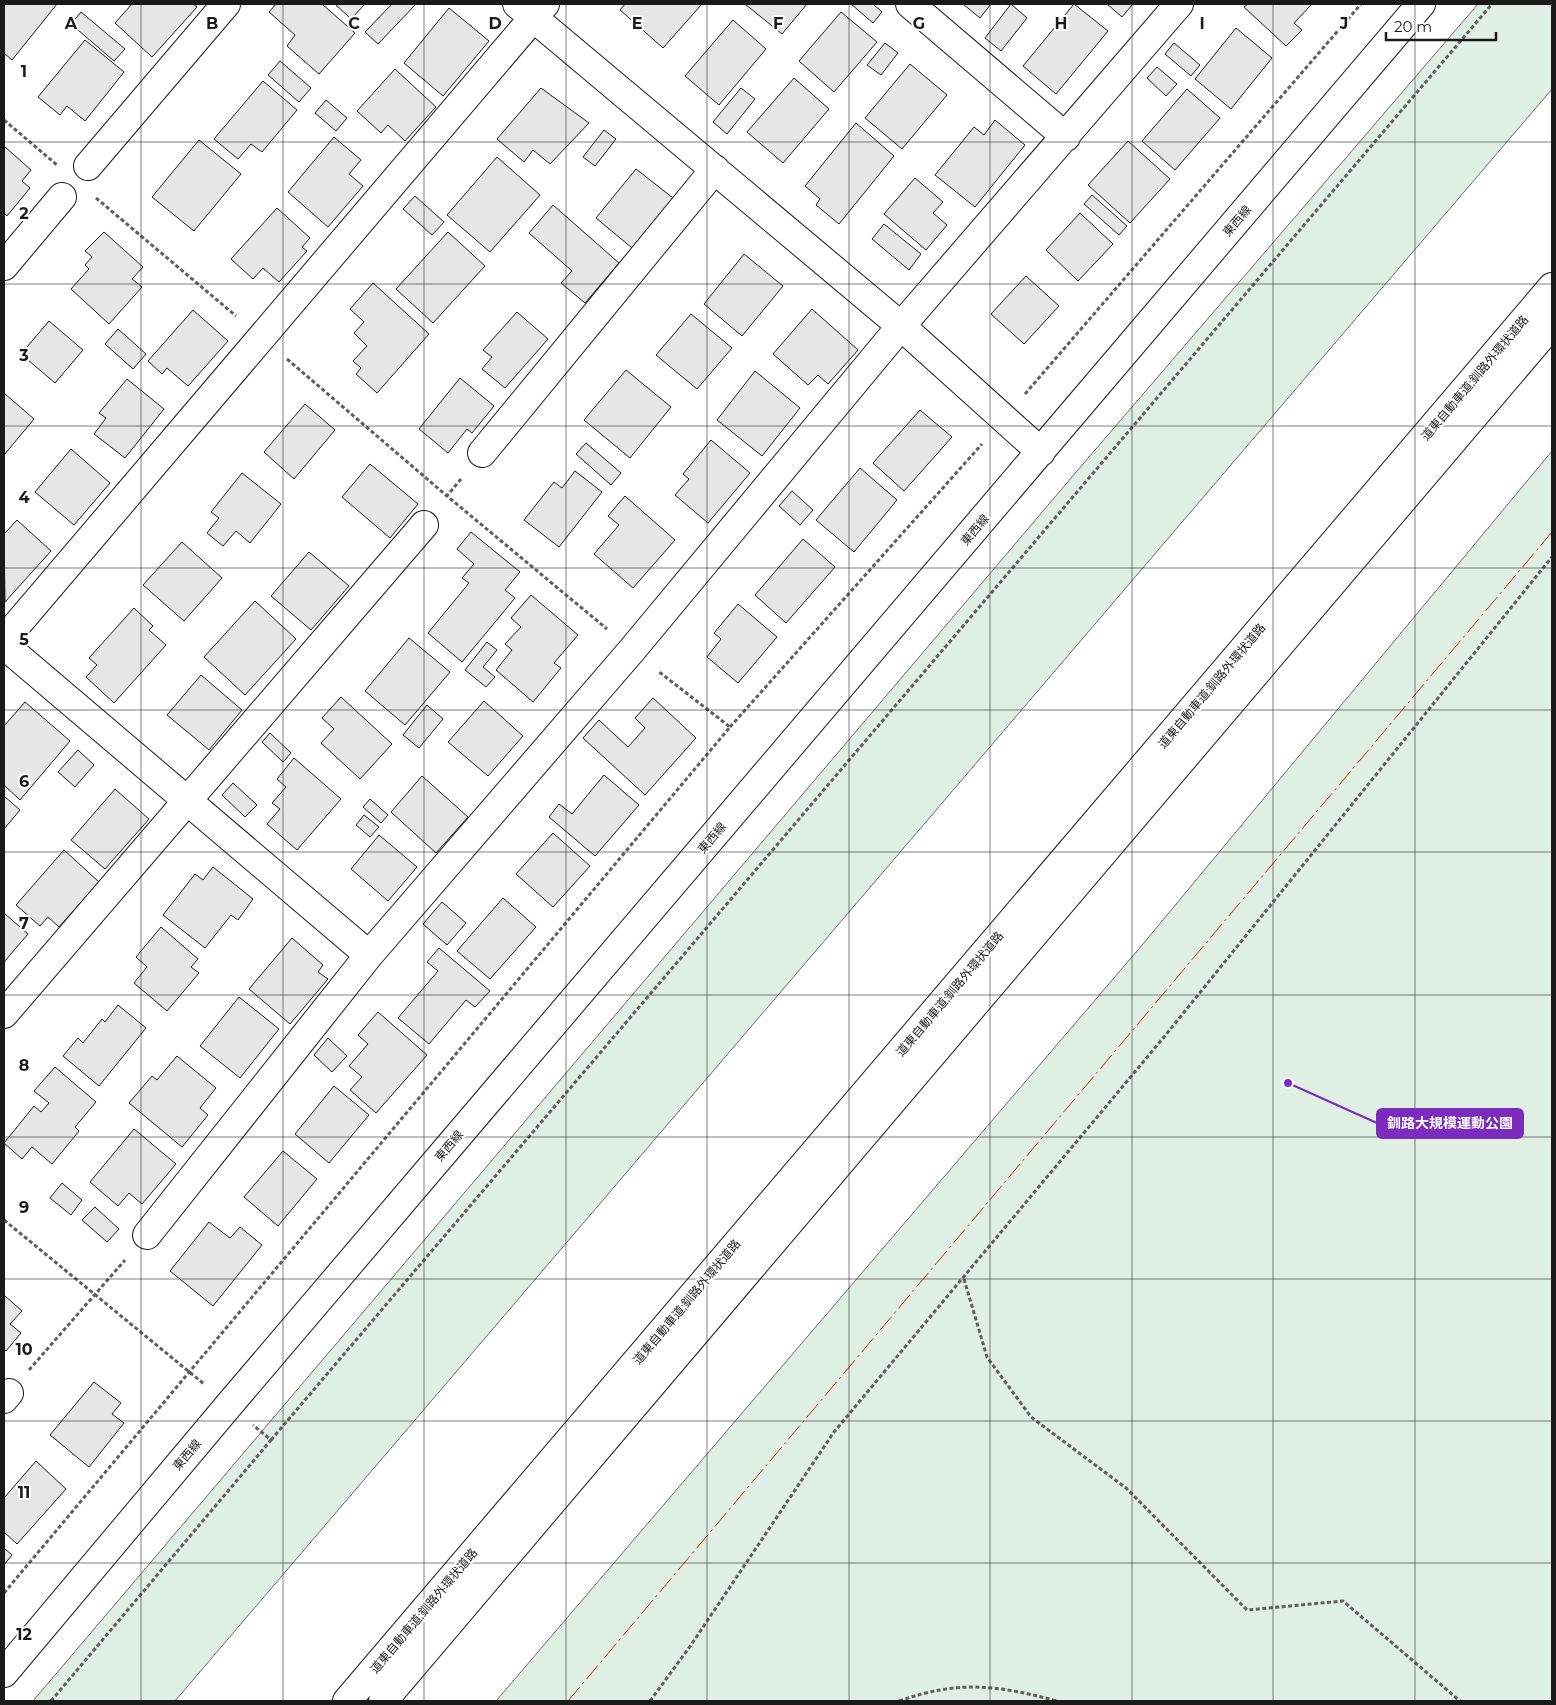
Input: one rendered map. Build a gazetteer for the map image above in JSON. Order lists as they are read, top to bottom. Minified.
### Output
{"streets":{"main road":["東西線","道東自動車道;釧路外環状道路"]},"places":["釧路大規模運動公園"],"scale_bar":"20 m","grid":{"columns":["A","B","C","D","E","F","G","H","I","J"],"rows":["1","2","3","4","5","6","7","8","9","10","11","12"]}}
